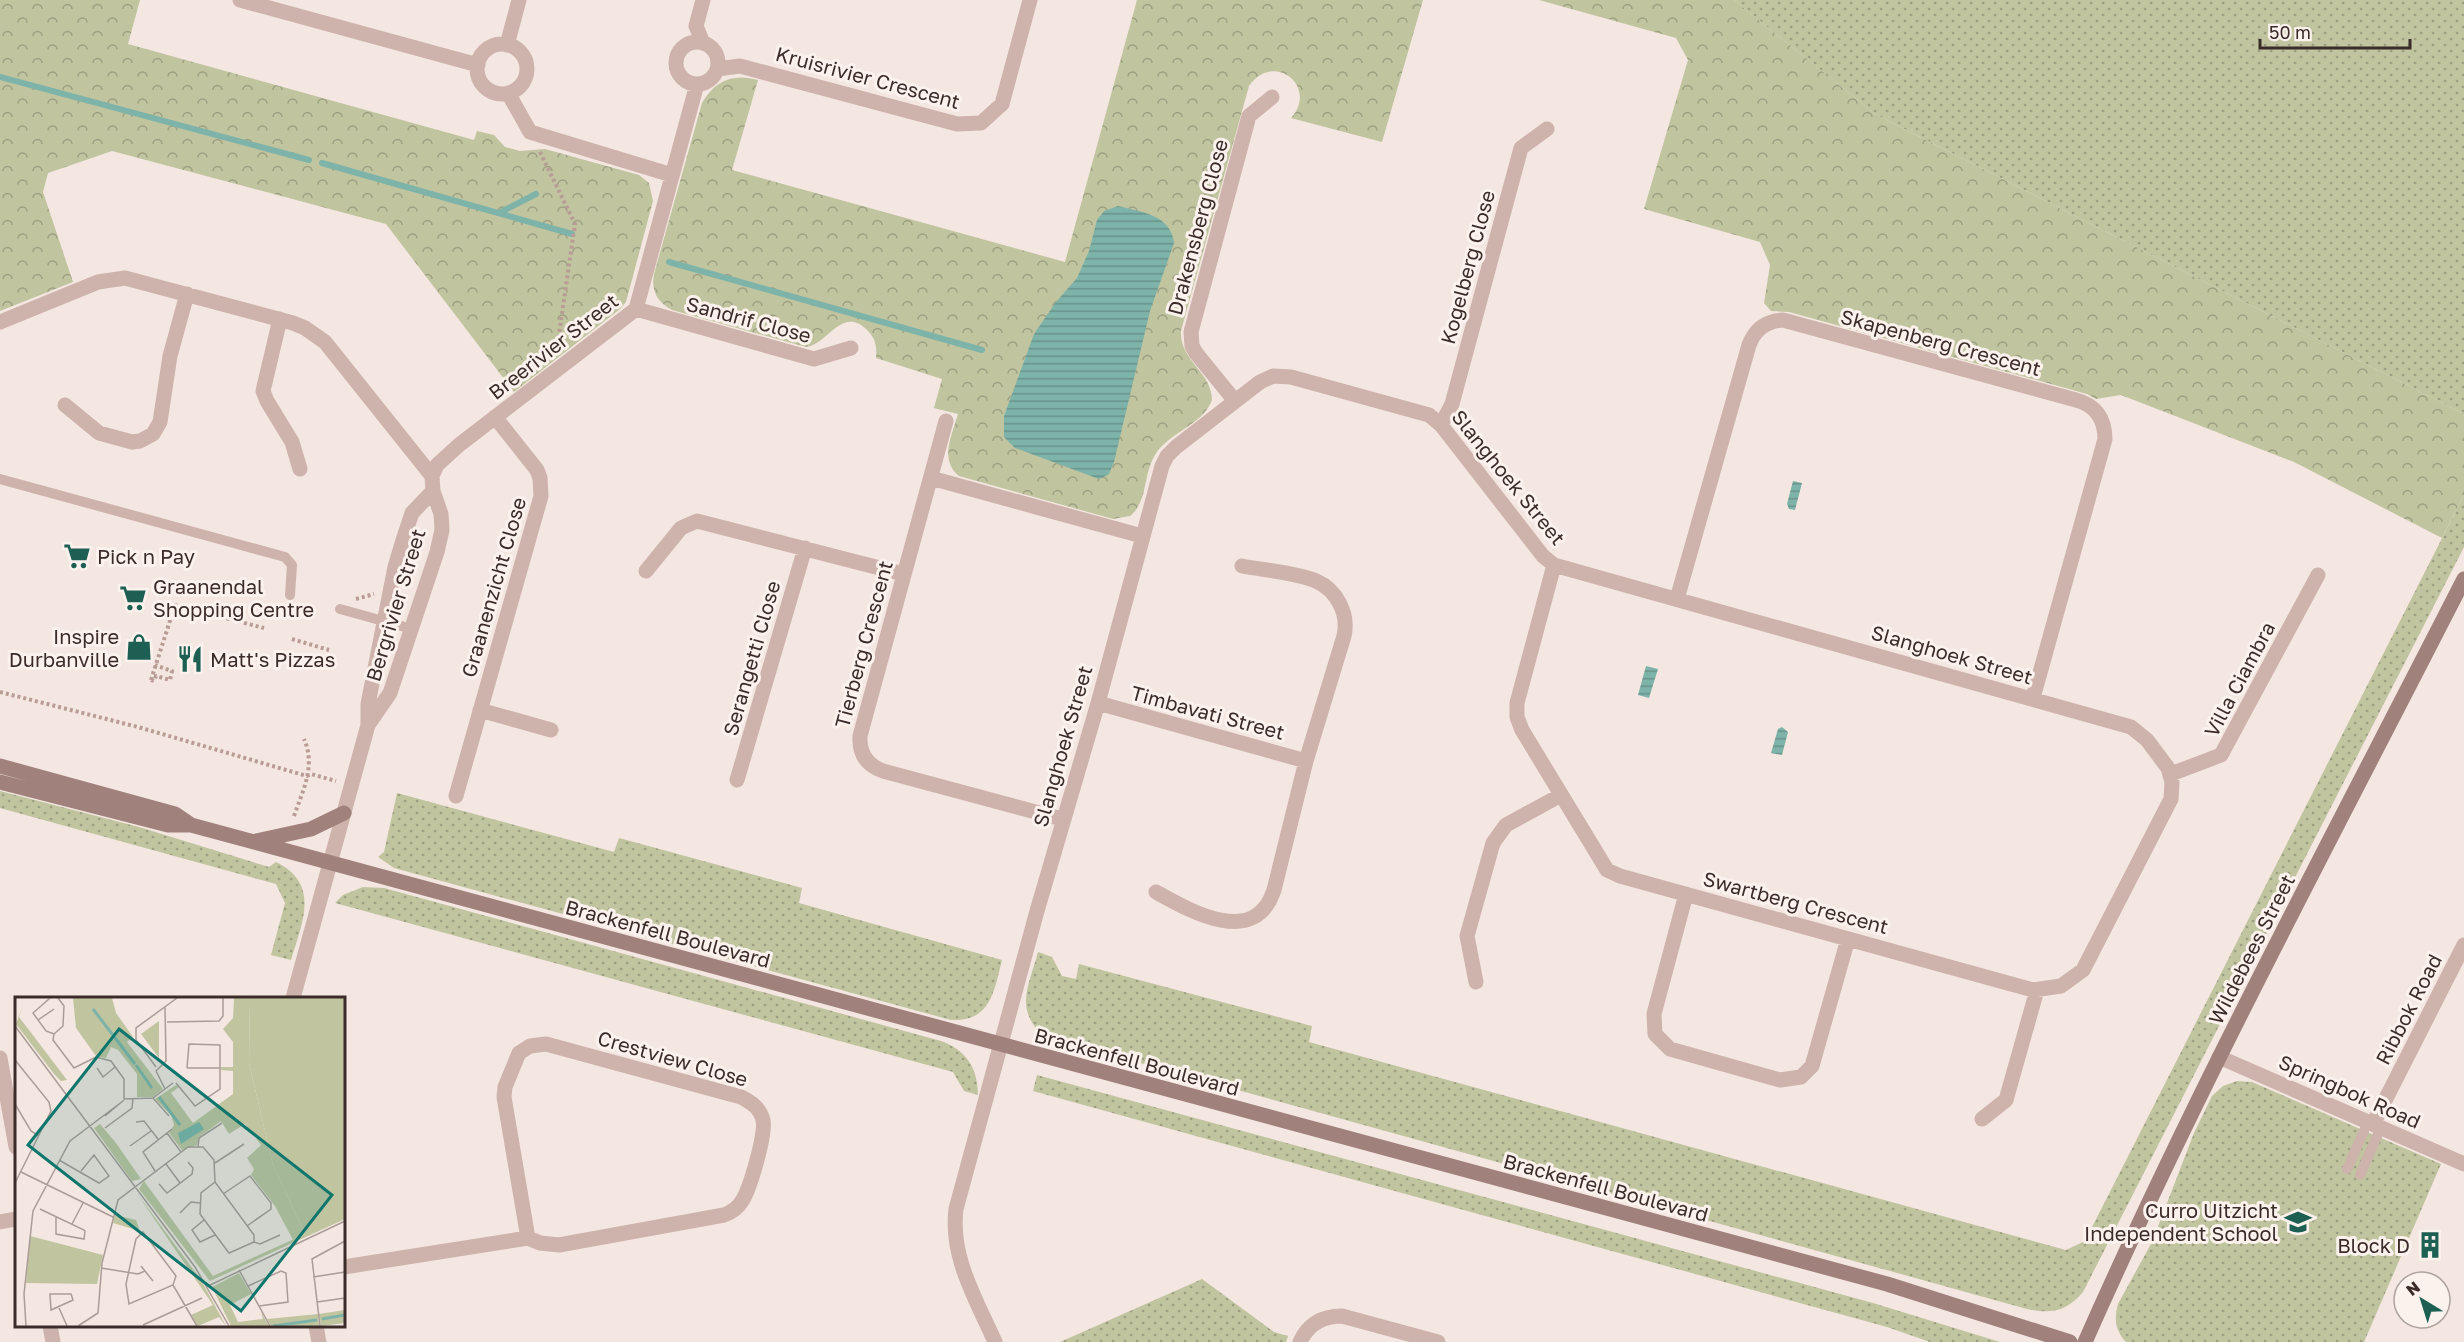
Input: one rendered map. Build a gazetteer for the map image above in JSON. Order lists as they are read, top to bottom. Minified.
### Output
{"streets":{"street":["Kruisrivier Crescent","Drakensberg Close","Kogelberg Close","Sandrif Close","Skapenberg Crescent","Breerivier Street","Slanghoek Street","Graanenzicht Close","Bergrivier Street","Tierberg Crescent","Serangetti Close","Villa Ciambra","Timbavati Street","Swartberg Crescent","Brackenfell Boulevard","Wildebees Street","Ribbok Road","Crestview Close","Springbok Road"]},"crossings":[["Kruisrivier Crescent","Breerivier Street"],["Drakensberg Close","Slanghoek Street"],["Kogelberg Close","Slanghoek Street"],["Sandrif Close","Breerivier Street"],["Skapenberg Crescent","Slanghoek Street"],["Breerivier Street","Graanenzicht Close"],["Breerivier Street","Bergrivier Street"],["Slanghoek Street","Tierberg Crescent"],["Slanghoek Street","Villa Ciambra"],["Slanghoek Street","Timbavati Street"],["Slanghoek Street","Swartberg Crescent"],["Slanghoek Street","Brackenfell Boulevard"],["Bergrivier Street","Brackenfell Boulevard"],["Villa Ciambra","Swartberg Crescent"],["Wildebees Street","Springbok Road"],["Ribbok Road","Springbok Road"]],"places":{"supermarket":["Pick n Pay","Graanendal Shopping Centre"],"shop":["Inspire Durbanville"],"restaurant":["Matt's Pizzas"],"school or university":["Curro Uitzicht Independent School"],"building":["Block D"]},"scale_bar":"50 m","north":"top left"}
